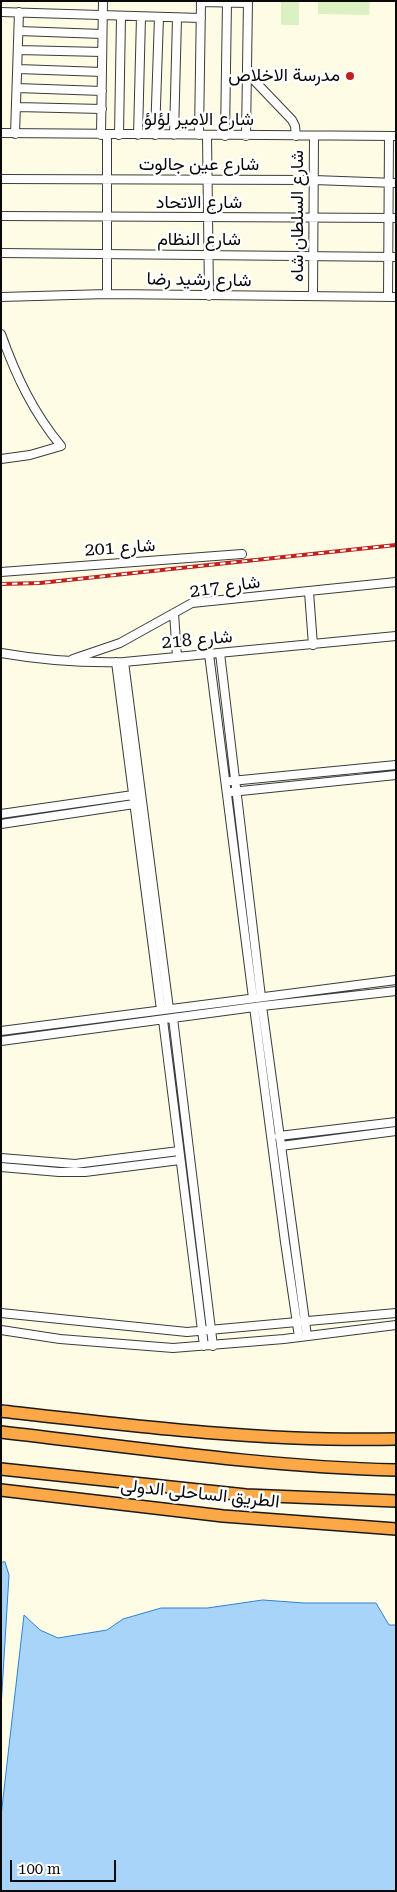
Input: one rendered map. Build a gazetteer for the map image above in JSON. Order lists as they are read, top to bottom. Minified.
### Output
{"streets":{"highway":["الطريق الساحلى الدولى"],"street":["شارع الامير لؤلؤ","شارع عين جالوت","شارع الاتحاد","شارع السلطان شاه","شارع النظام","شارع رشيد رضا","شارع 201","شارع 217","شارع 218"]},"crossings":[["شارع الامير لؤلؤ","شارع السلطان شاه"],["شارع عين جالوت","شارع السلطان شاه"],["شارع الاتحاد","شارع السلطان شاه"],["شارع السلطان شاه","شارع النظام"],["شارع السلطان شاه","شارع رشيد رضا"],["شارع 217","شارع 218"]],"places":["مدرسة الاخلاص"],"scale_bar":"100 m"}
